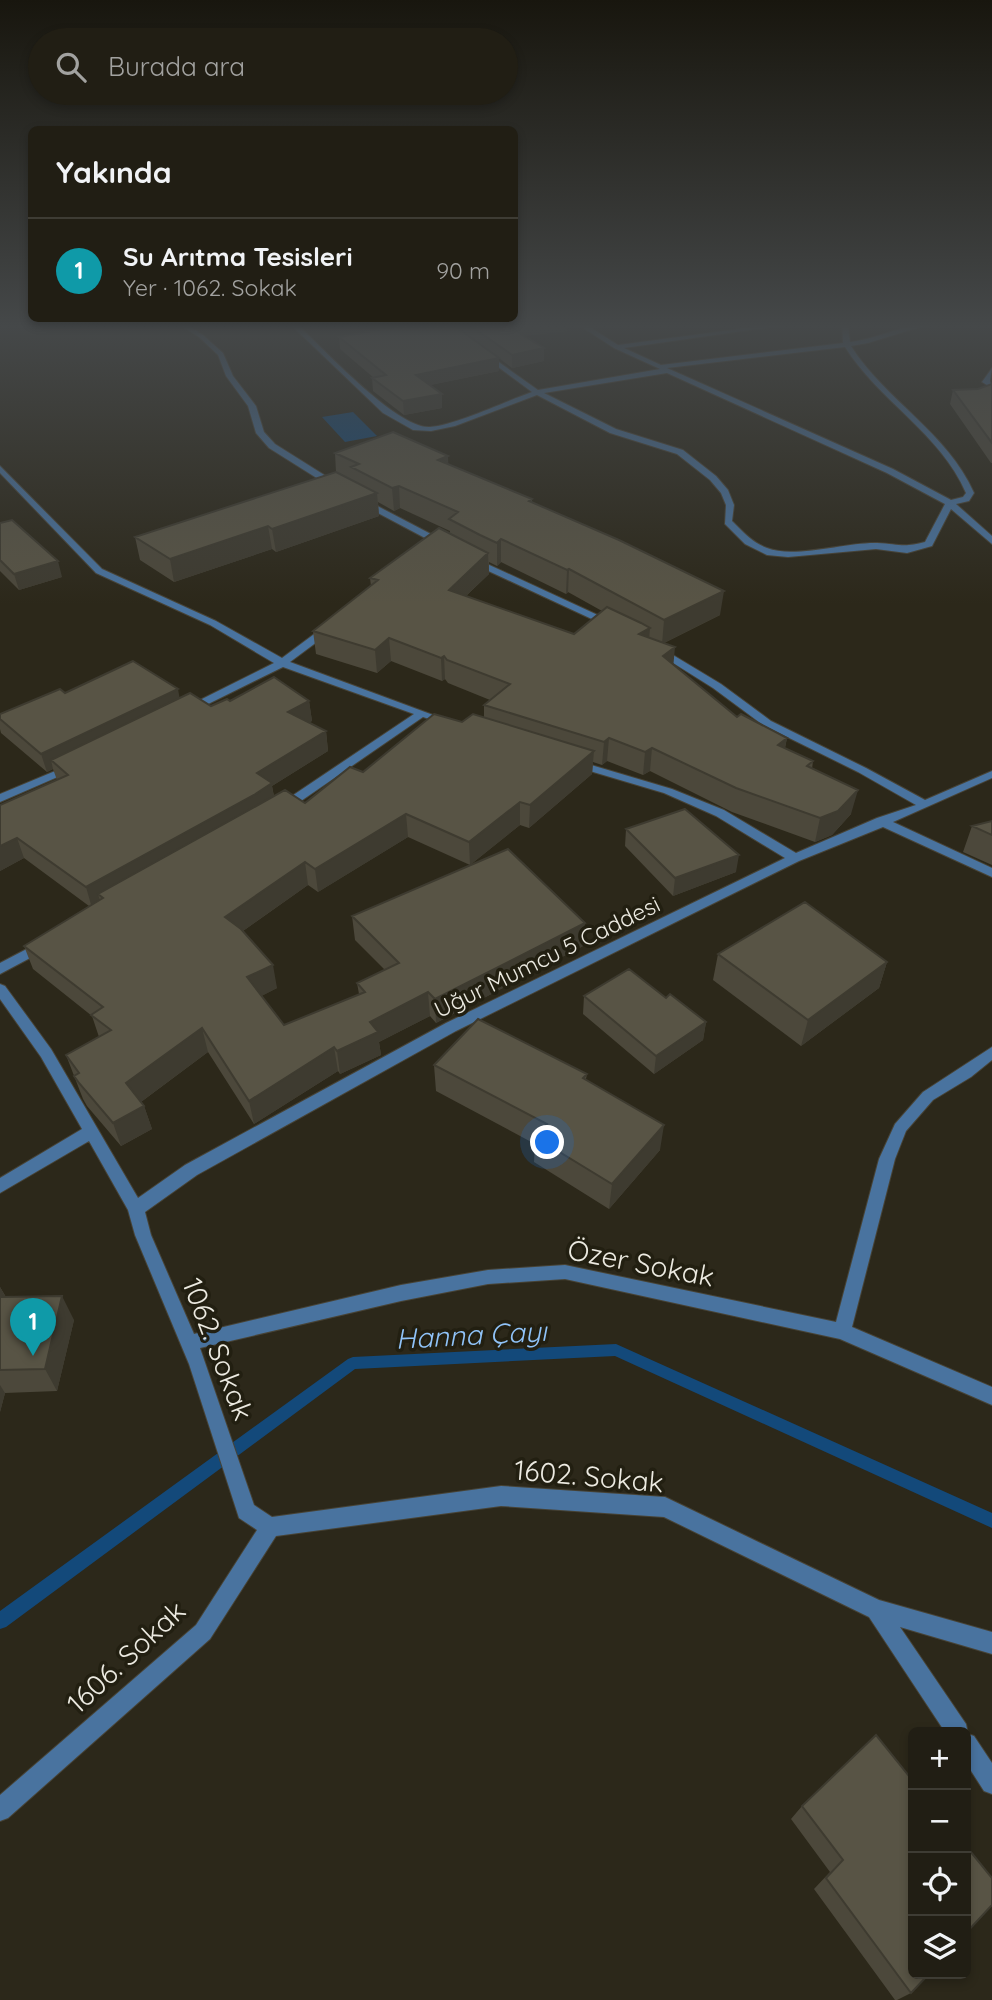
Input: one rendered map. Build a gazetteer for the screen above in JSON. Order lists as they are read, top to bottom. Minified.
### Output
{"streets":{"street":["Uğur Mumcu 5 Caddesi","Özer Sokak","1062. Sokak","1602. Sokak","1606. Sokak"]},"crossings":[["Uğur Mumcu 5 Caddesi","1062. Sokak"],["Özer Sokak","1062. Sokak"],["1062. Sokak","1602. Sokak"],["1062. Sokak","1606. Sokak"],["1602. Sokak","1606. Sokak"]],"water":["Hanna Çayı"],"page":{"search":"Burada ara","heading":"Yakında","list":[{"mark":"1","name":"Su Arıtma Tesisleri","note":"Yer · 1062. Sokak","value":"90 m"}],"pins":"1","map_buttons":["+","−"]}}
